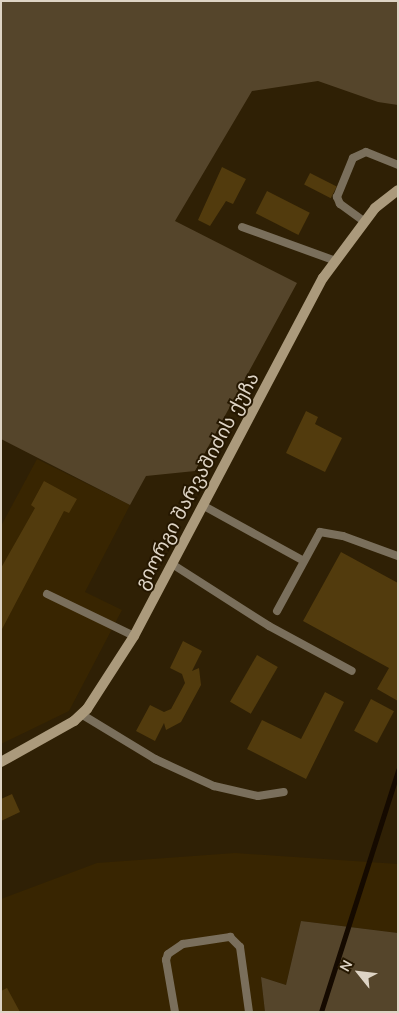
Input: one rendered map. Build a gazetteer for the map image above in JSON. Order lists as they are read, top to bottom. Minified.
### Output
{"streets":{"street":["გიორგი შარვაშიძის ქუჩა"]},"north":"top left"}
